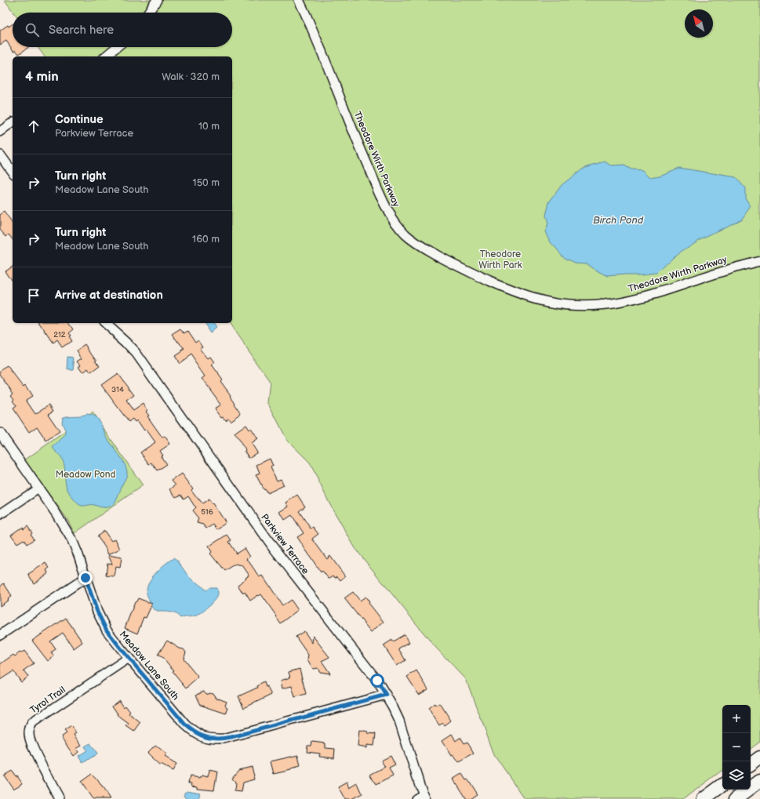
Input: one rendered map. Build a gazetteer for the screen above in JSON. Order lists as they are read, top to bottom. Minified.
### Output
{"streets":{"street":["Theodore Wirth Parkway","Parkview Terrace","Meadow Lane South","Tyrol Trail"]},"crossings":[["Parkview Terrace","Meadow Lane South"],["Meadow Lane South","Tyrol Trail"]],"water":["Birch Pond"],"parks":["Theodore Wirth Park","Meadow Pond"],"house_numbers":["212","314","516"],"north":"top left","page":{"search":"Search here","heading":["4 min","Walk · 320 m"],"list":[["Continue","Parkview Terrace","10 m"],["Turn right","Meadow Lane South","150 m"],["Turn right","Meadow Lane South","160 m"],"Arrive at destination"],"map_buttons":["+","−"]}}
